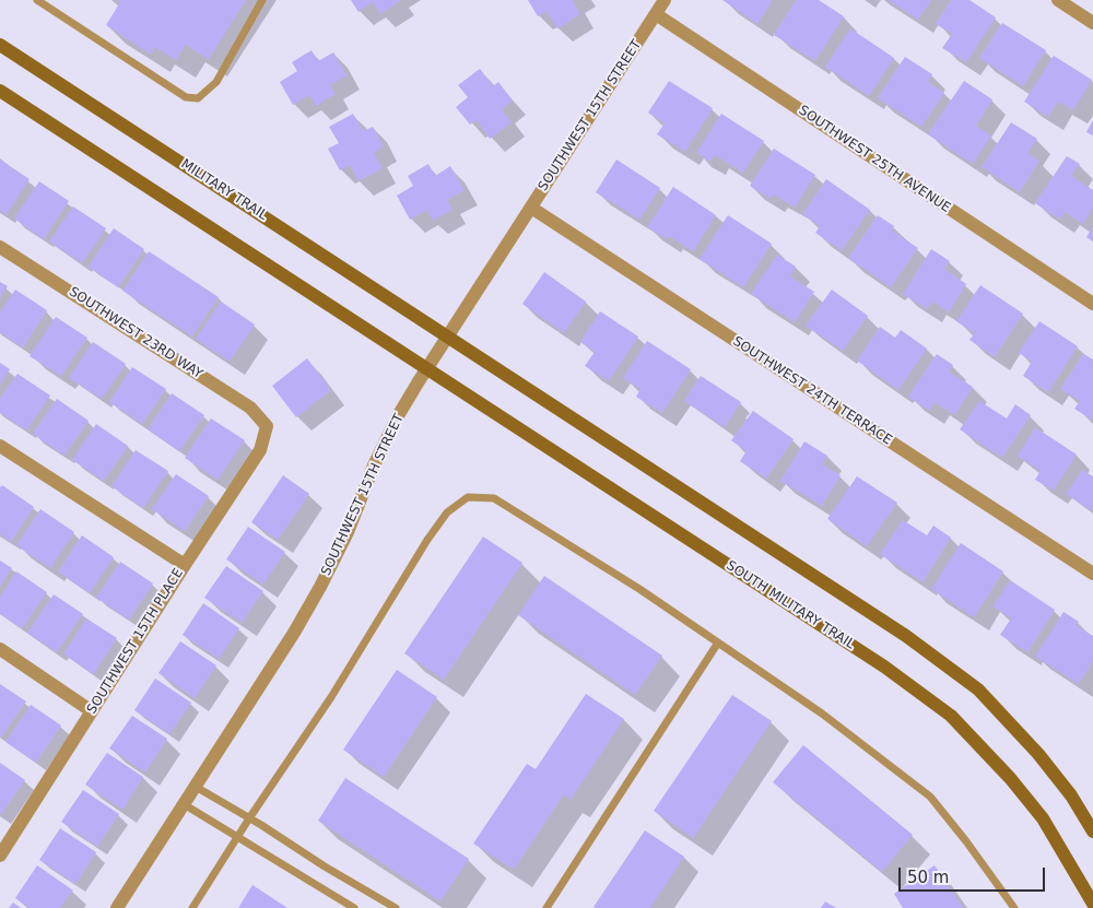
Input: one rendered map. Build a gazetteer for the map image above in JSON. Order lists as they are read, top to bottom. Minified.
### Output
{"streets":{"street":["SOUTHWEST 15TH STREET","SOUTHWEST 25TH AVENUE","MILITARY TRAIL","SOUTHWEST 23RD WAY","SOUTHWEST 24TH TERRACE","SOUTH MILITARY TRAIL","SOUTHWEST 15TH PLACE"]},"crossings":[["SOUTHWEST 15TH STREET","SOUTHWEST 25TH AVENUE"],["SOUTHWEST 15TH STREET","MILITARY TRAIL"],["SOUTHWEST 15TH STREET","SOUTHWEST 24TH TERRACE"],["SOUTHWEST 15TH STREET","SOUTH MILITARY TRAIL"],["SOUTHWEST 23RD WAY","SOUTHWEST 15TH PLACE"]],"scale_bar":"50 m"}
